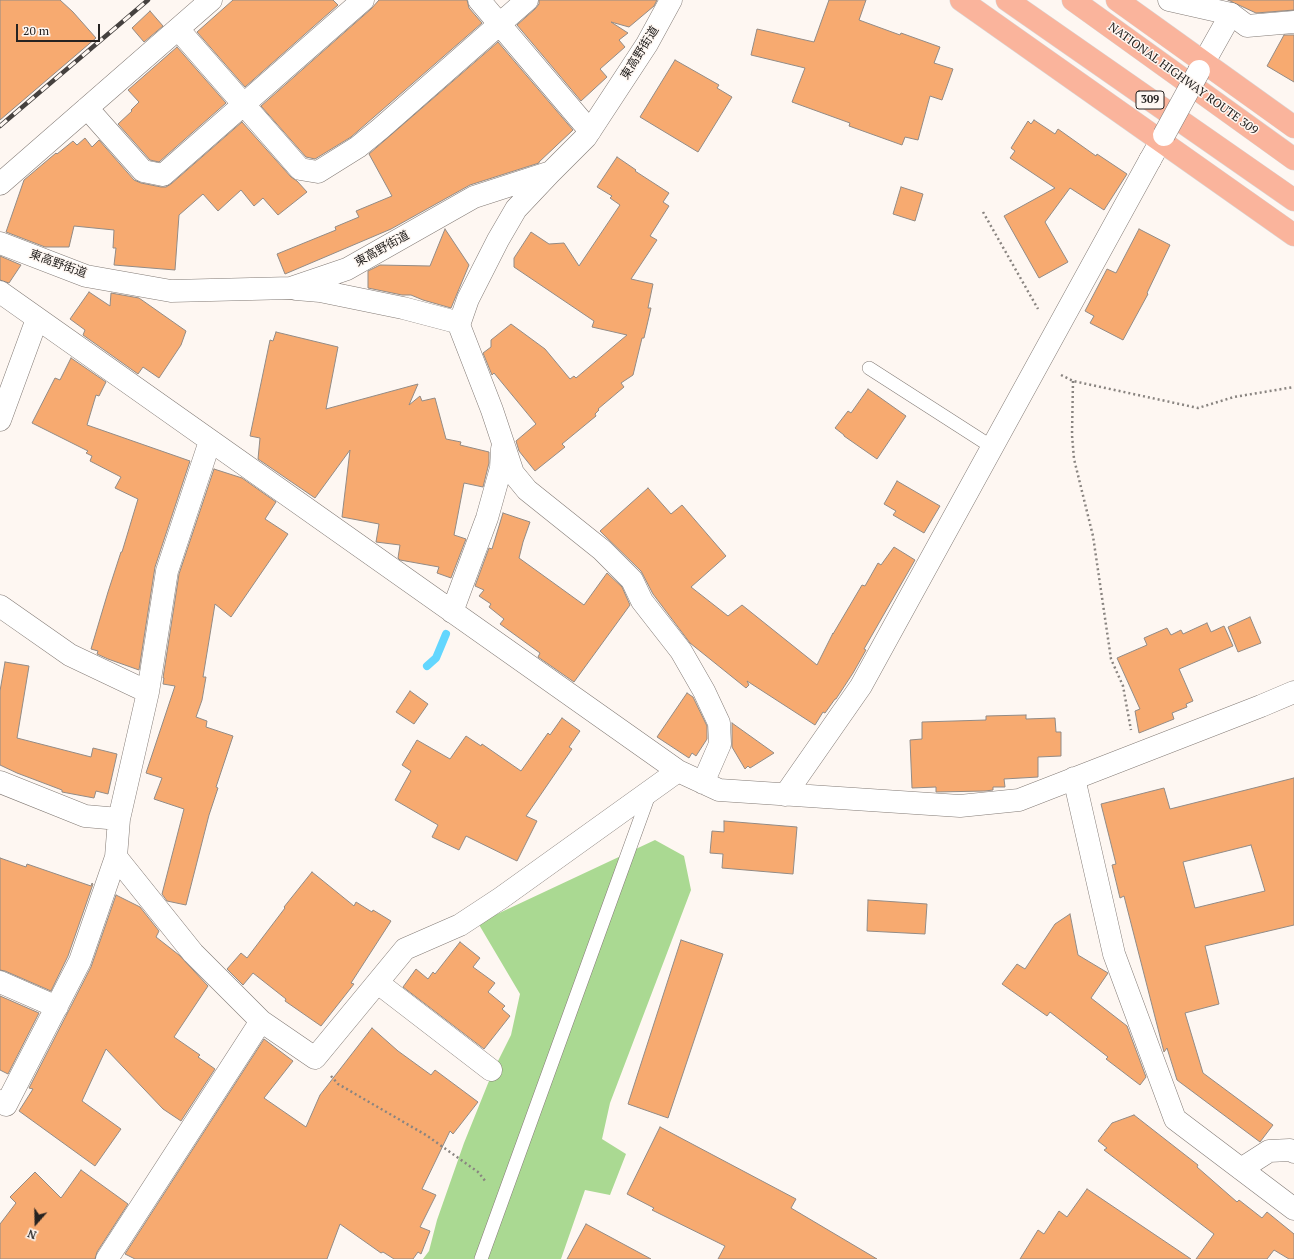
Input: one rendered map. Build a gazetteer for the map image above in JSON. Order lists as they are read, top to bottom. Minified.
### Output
{"streets":{"highway":["NATIONAL HIGHWAY ROUTE 309","309"],"street":["東高野街道"]},"scale_bar":"20 m","north":"bottom"}
